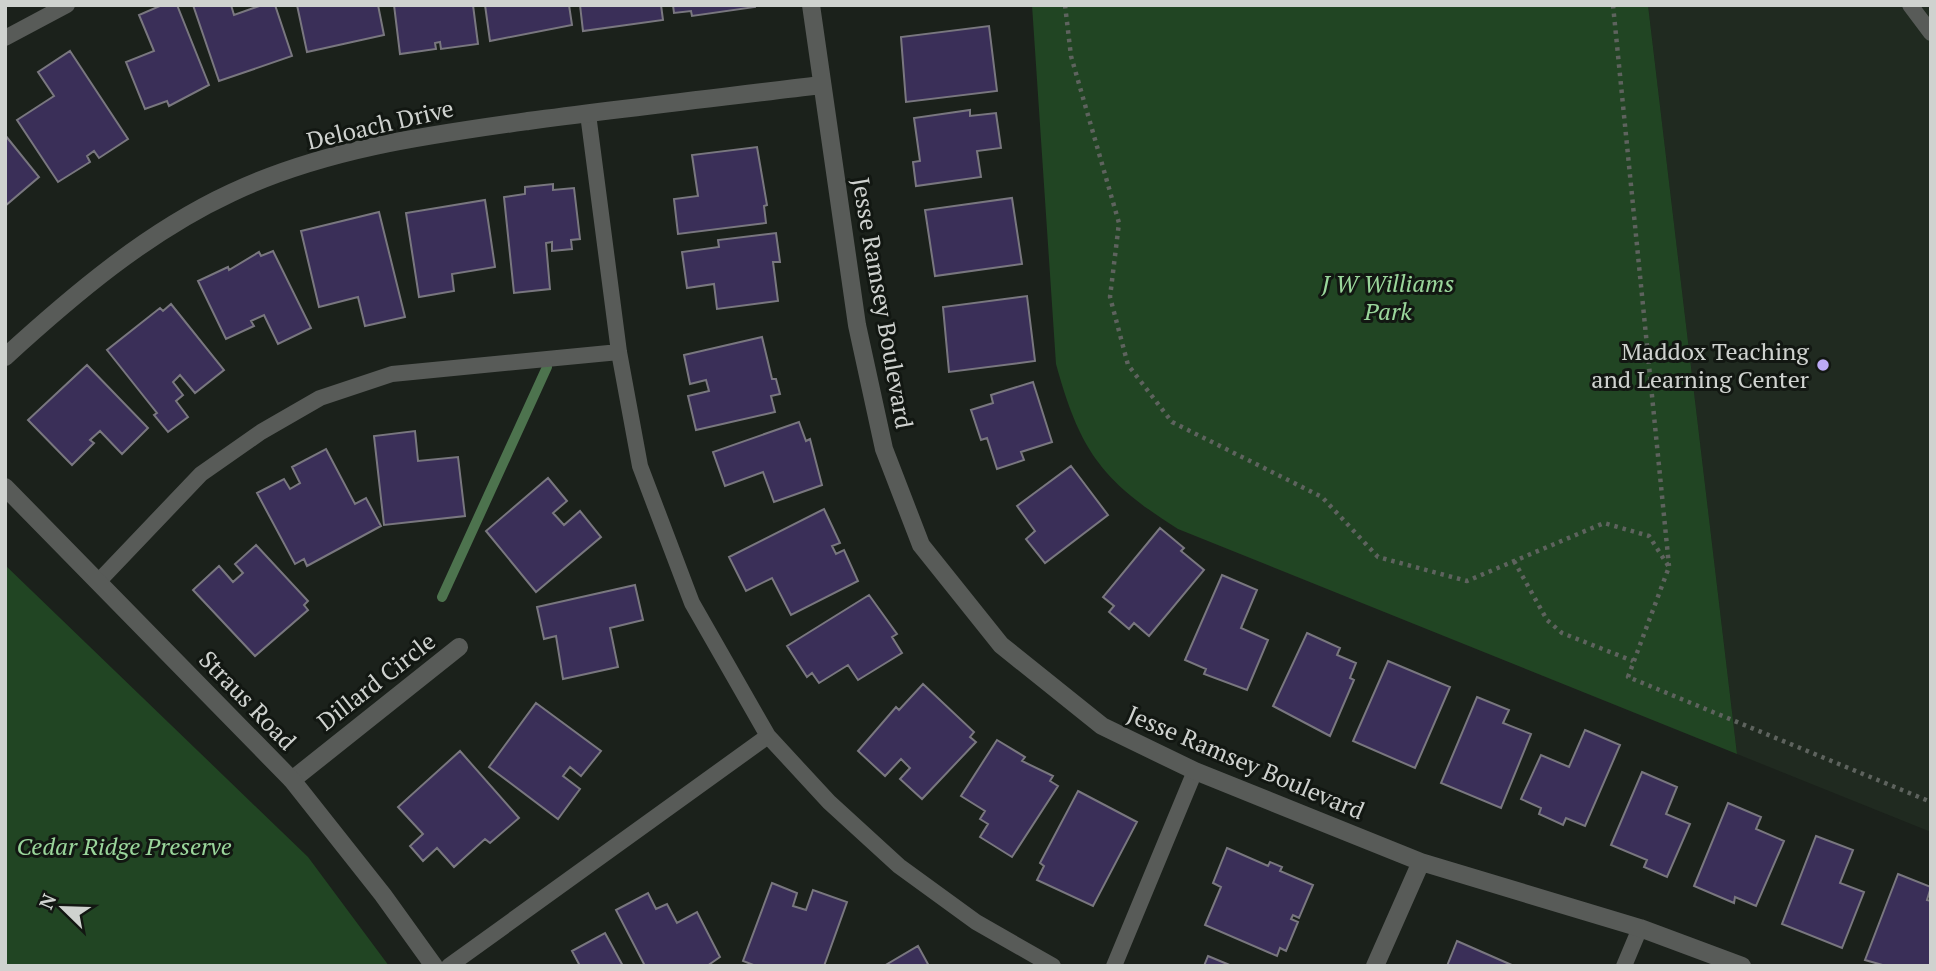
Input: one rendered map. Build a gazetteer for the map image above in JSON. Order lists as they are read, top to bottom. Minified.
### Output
{"streets":{"street":["Deloach Drive","Jesse Ramsey Boulevard","Dillard Circle","Straus Road"]},"crossings":[["Deloach Drive","Jesse Ramsey Boulevard"],["Dillard Circle","Straus Road"]],"parks":["J W Williams Park","Cedar Ridge Preserve"],"places":["Maddox Teaching and Learning Center"],"north":"top left"}
